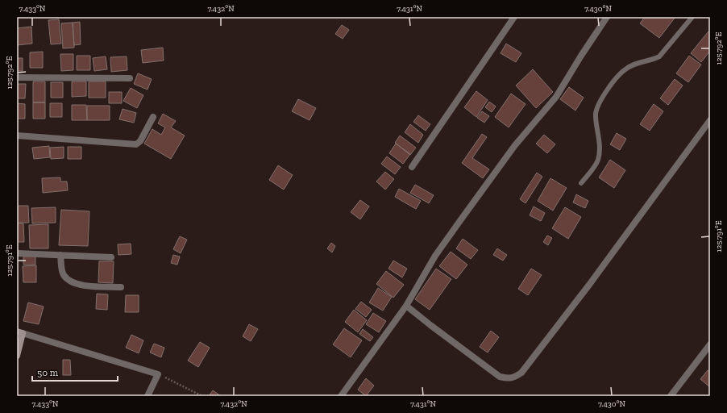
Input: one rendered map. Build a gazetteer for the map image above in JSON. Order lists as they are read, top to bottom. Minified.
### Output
{"scale_bar":"50 m","coordinates":["7.433°N","7.432°N","7.431°N","7.430°N","125.792°E","125.791°E"]}
